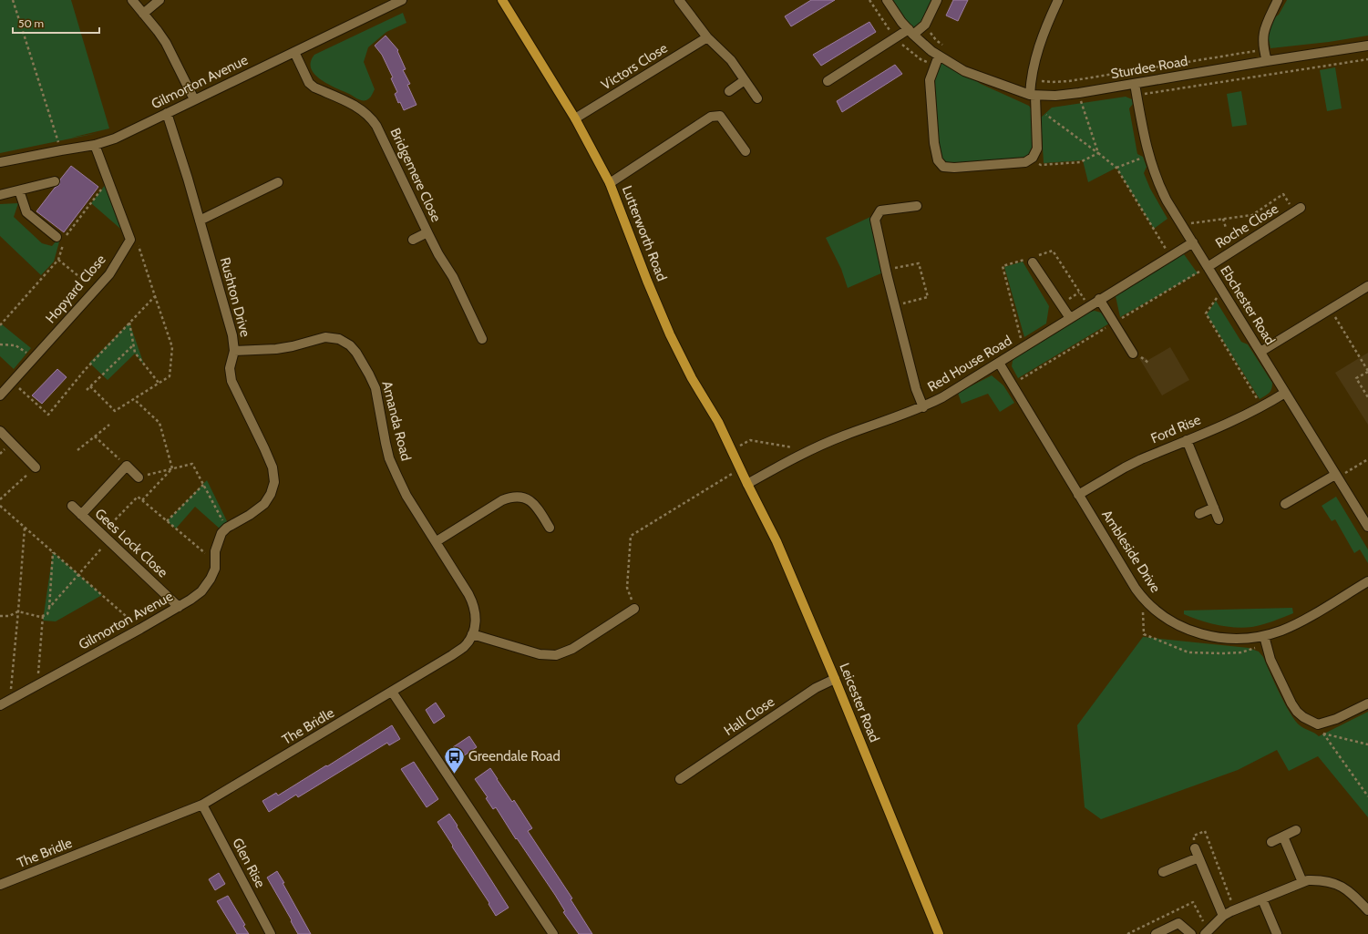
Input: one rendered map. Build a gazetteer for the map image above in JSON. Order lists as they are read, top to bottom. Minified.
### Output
{"streets":{"main road":["Lutterworth Road","Leicester Road"],"street":["Victors Close","Sturdee Road","Gilmorton Avenue","Bridgemere Close","Roche Close","Hopyard Close","Rushton Drive","Ebchester Road","Red House Road","Amanda Road","Ford Rise","Gees Lock Close","Ambleside Drive","Hall Close","The Bridle","Glen Rise"]},"crossings":[["Victors Close","Lutterworth Road"],["Sturdee Road","Ebchester Road"],["Gilmorton Avenue","Bridgemere Close"],["Gilmorton Avenue","Rushton Drive"],["Gilmorton Avenue","Gees Lock Close"],["Roche Close","Ebchester Road"],["Lutterworth Road","Red House Road"],["Lutterworth Road","Leicester Road"],["Rushton Drive","Amanda Road"],["Ebchester Road","Red House Road"],["Ebchester Road","Ford Rise"],["Red House Road","Ambleside Drive"],["Red House Road","Leicester Road"],["Amanda Road","The Bridle"],["Ford Rise","Ambleside Drive"],["Leicester Road","Hall Close"],["The Bridle","Glen Rise"]],"places":{"bus stop":["Greendale Road"]},"scale_bar":"50 m"}
